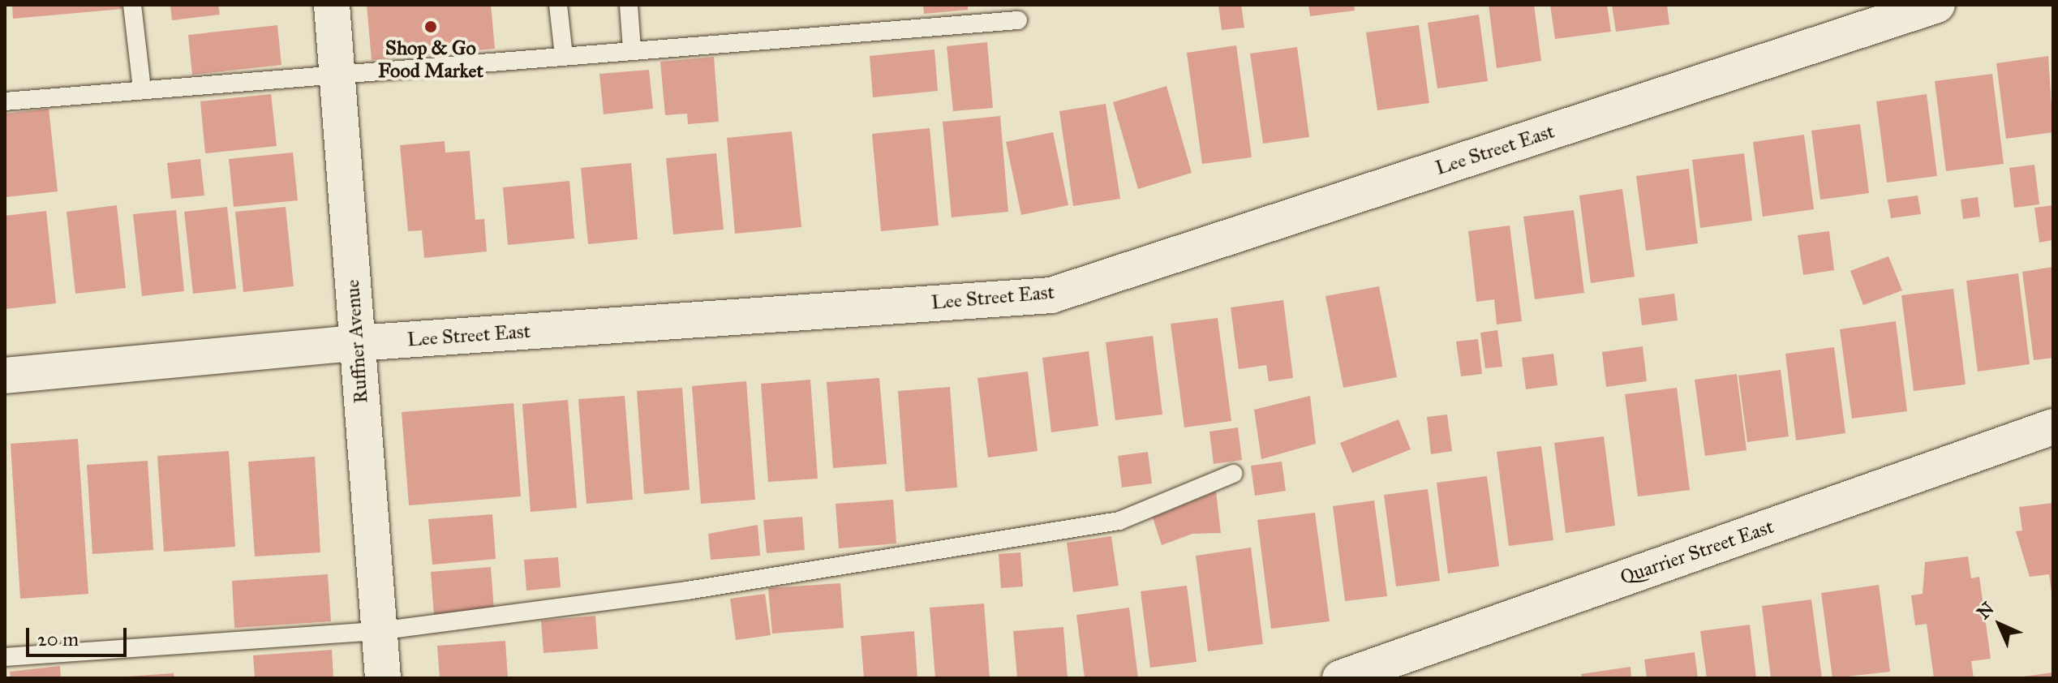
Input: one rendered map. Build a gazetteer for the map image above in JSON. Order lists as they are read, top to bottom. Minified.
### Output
{"streets":{"street":["Lee Street East","Ruffner Avenue","Quarrier Street East"]},"crossings":[["Lee Street East","Ruffner Avenue"]],"places":["Shop & Go Food Market"],"scale_bar":"20 m","north":"top left"}
